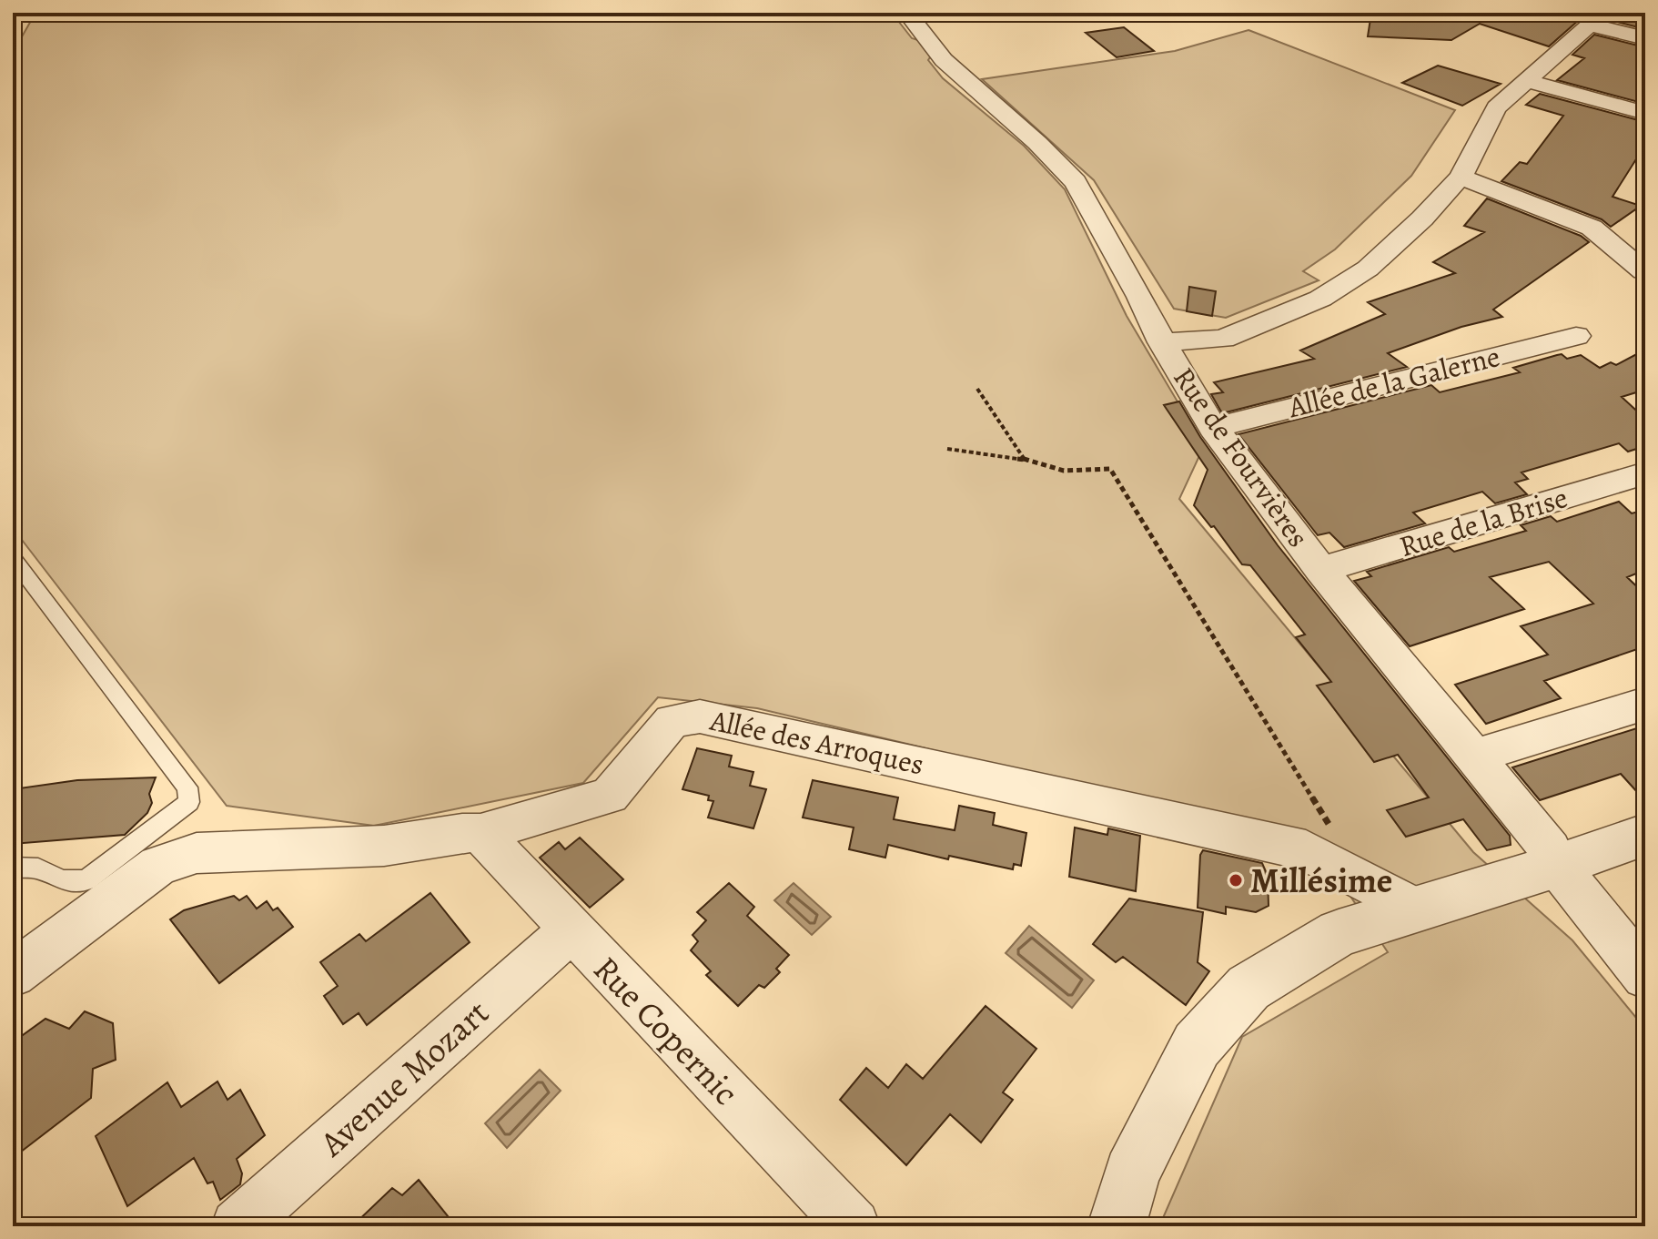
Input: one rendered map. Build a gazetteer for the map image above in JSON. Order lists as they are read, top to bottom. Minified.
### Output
{"streets":{"street":["Allée de la Galerne","Rue de Fourvières","Rue de la Brise","Allée des Arroques","Rue Copernic","Avenue Mozart"]},"crossings":[["Allée de la Galerne","Rue de Fourvières"],["Rue de Fourvières","Rue de la Brise"],["Allée des Arroques","Rue Copernic"],["Rue Copernic","Avenue Mozart"]],"places":["Millésime"]}
